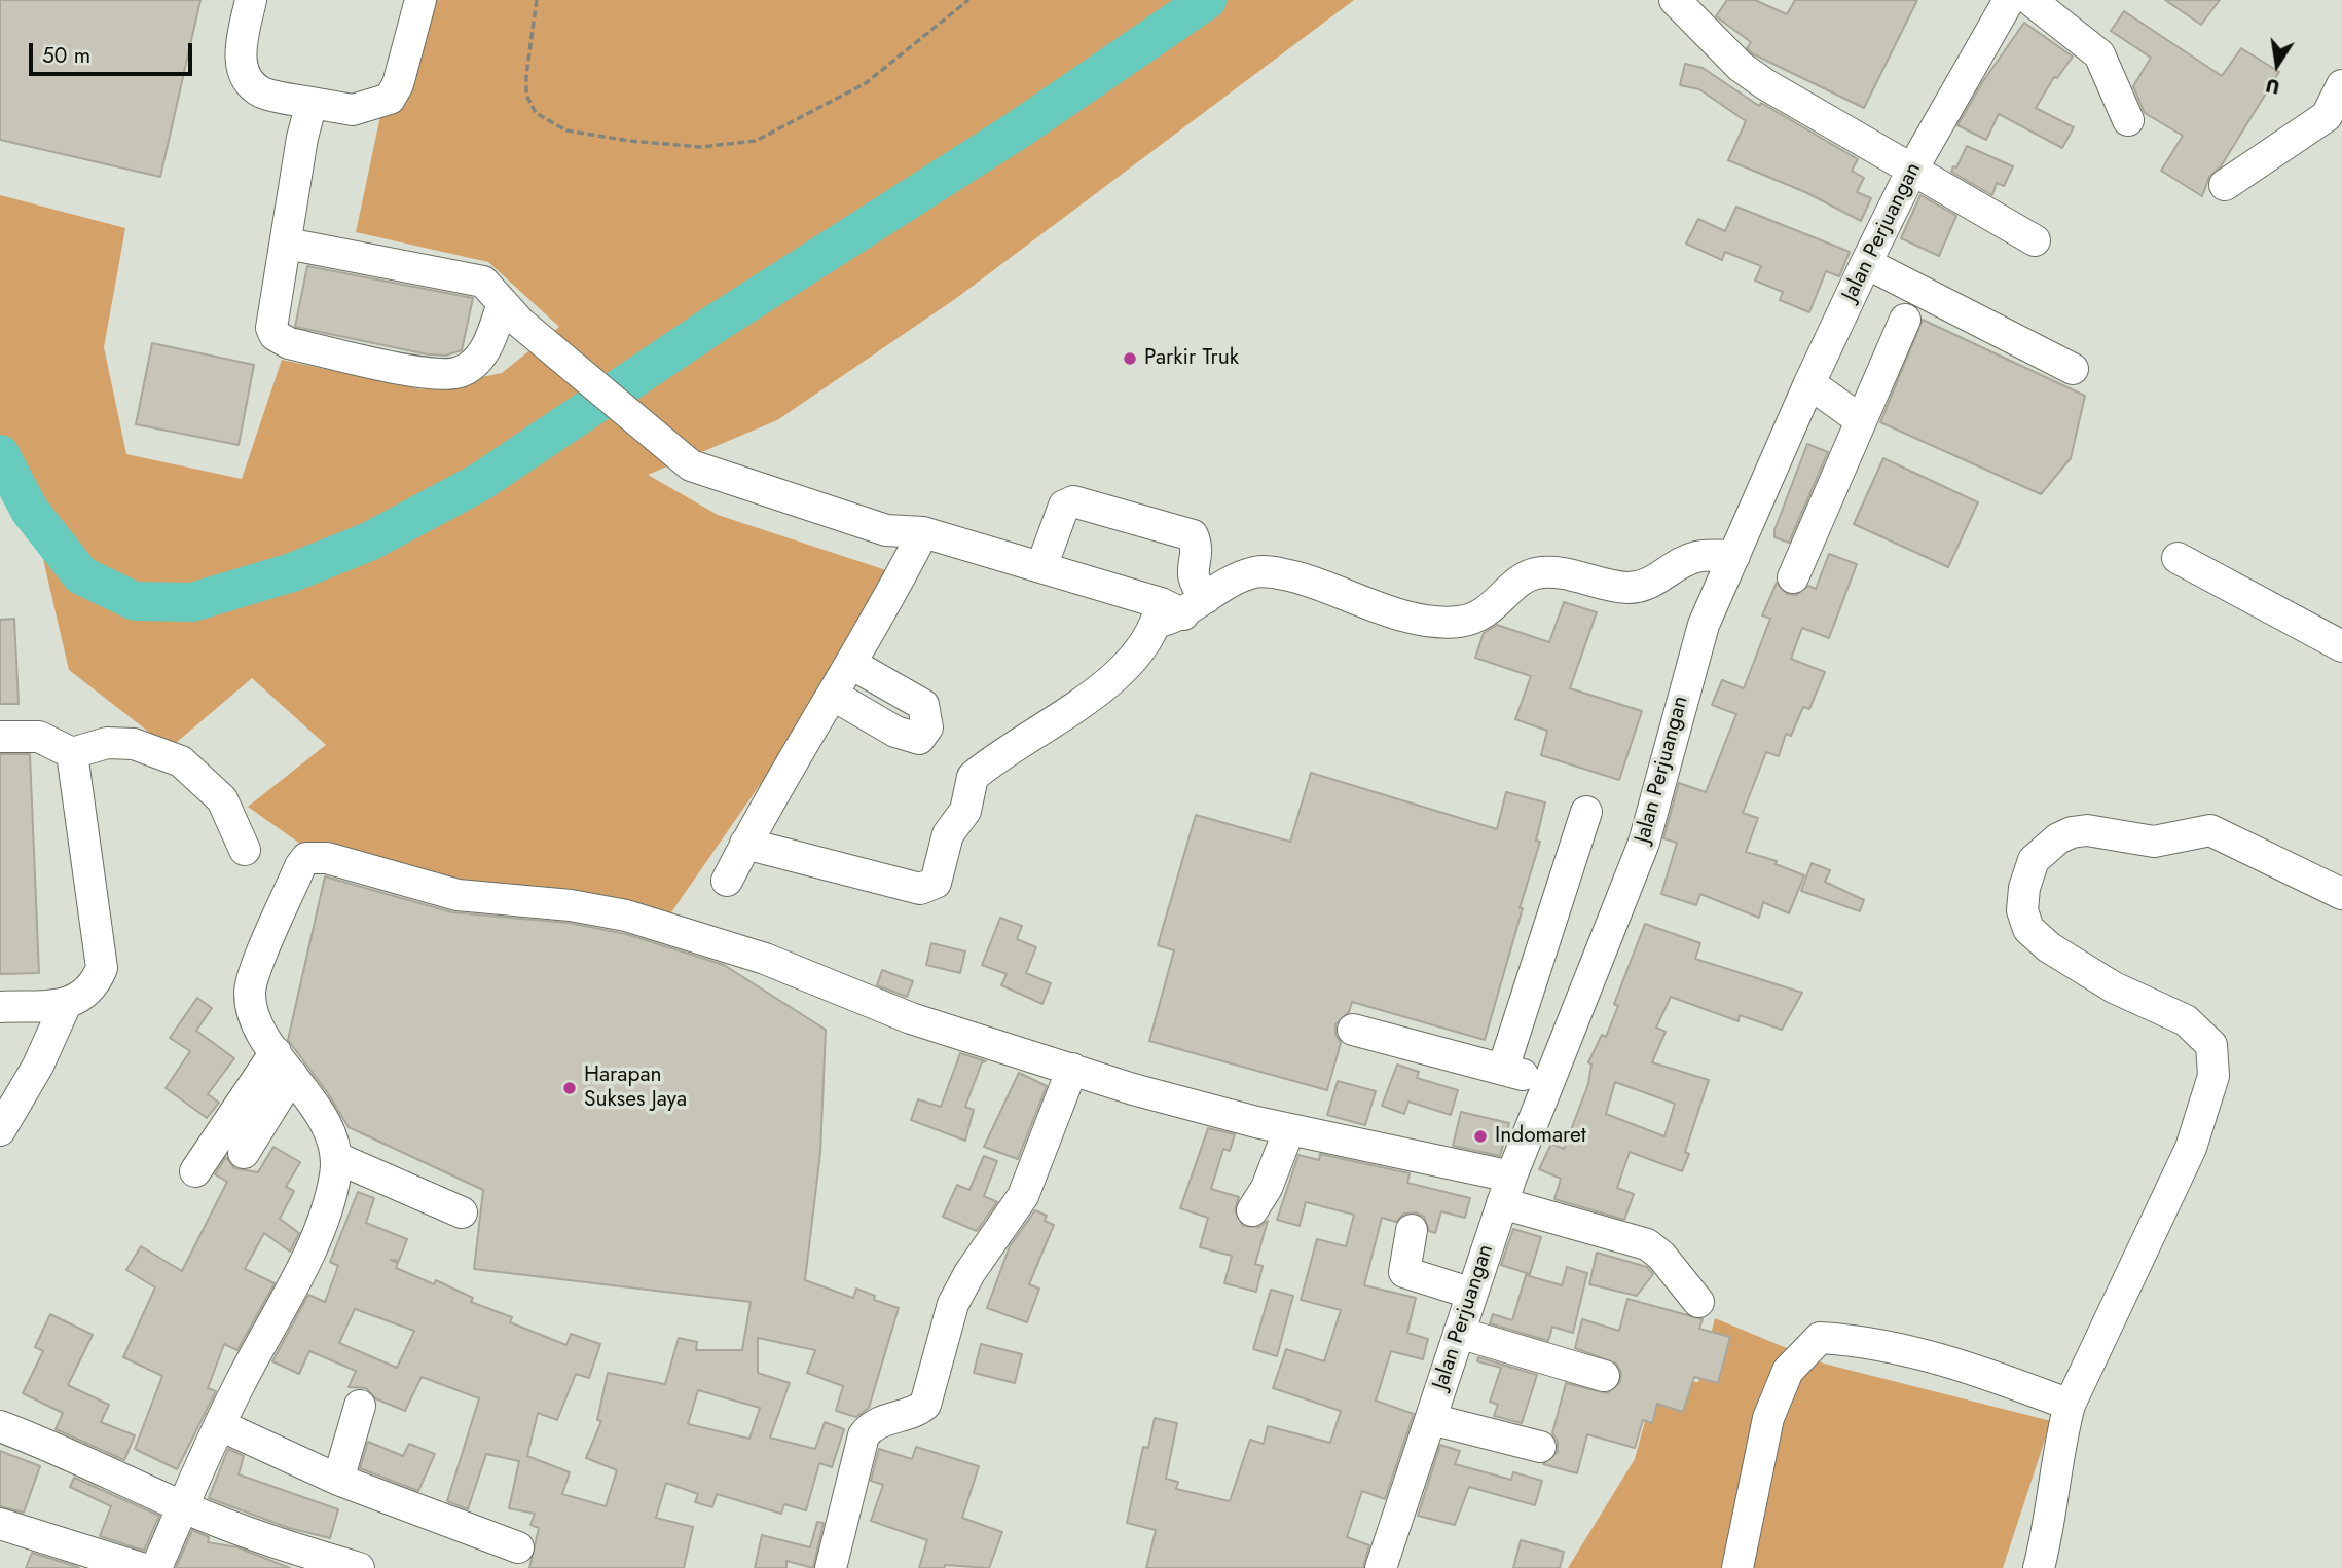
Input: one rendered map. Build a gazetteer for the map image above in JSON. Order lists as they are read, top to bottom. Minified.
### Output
{"streets":{"street":["Jalan Perjuangan"]},"places":["Parkir Truk","Harapan Sukses Jaya","Indomaret"],"scale_bar":"50 m","north":"bottom"}
